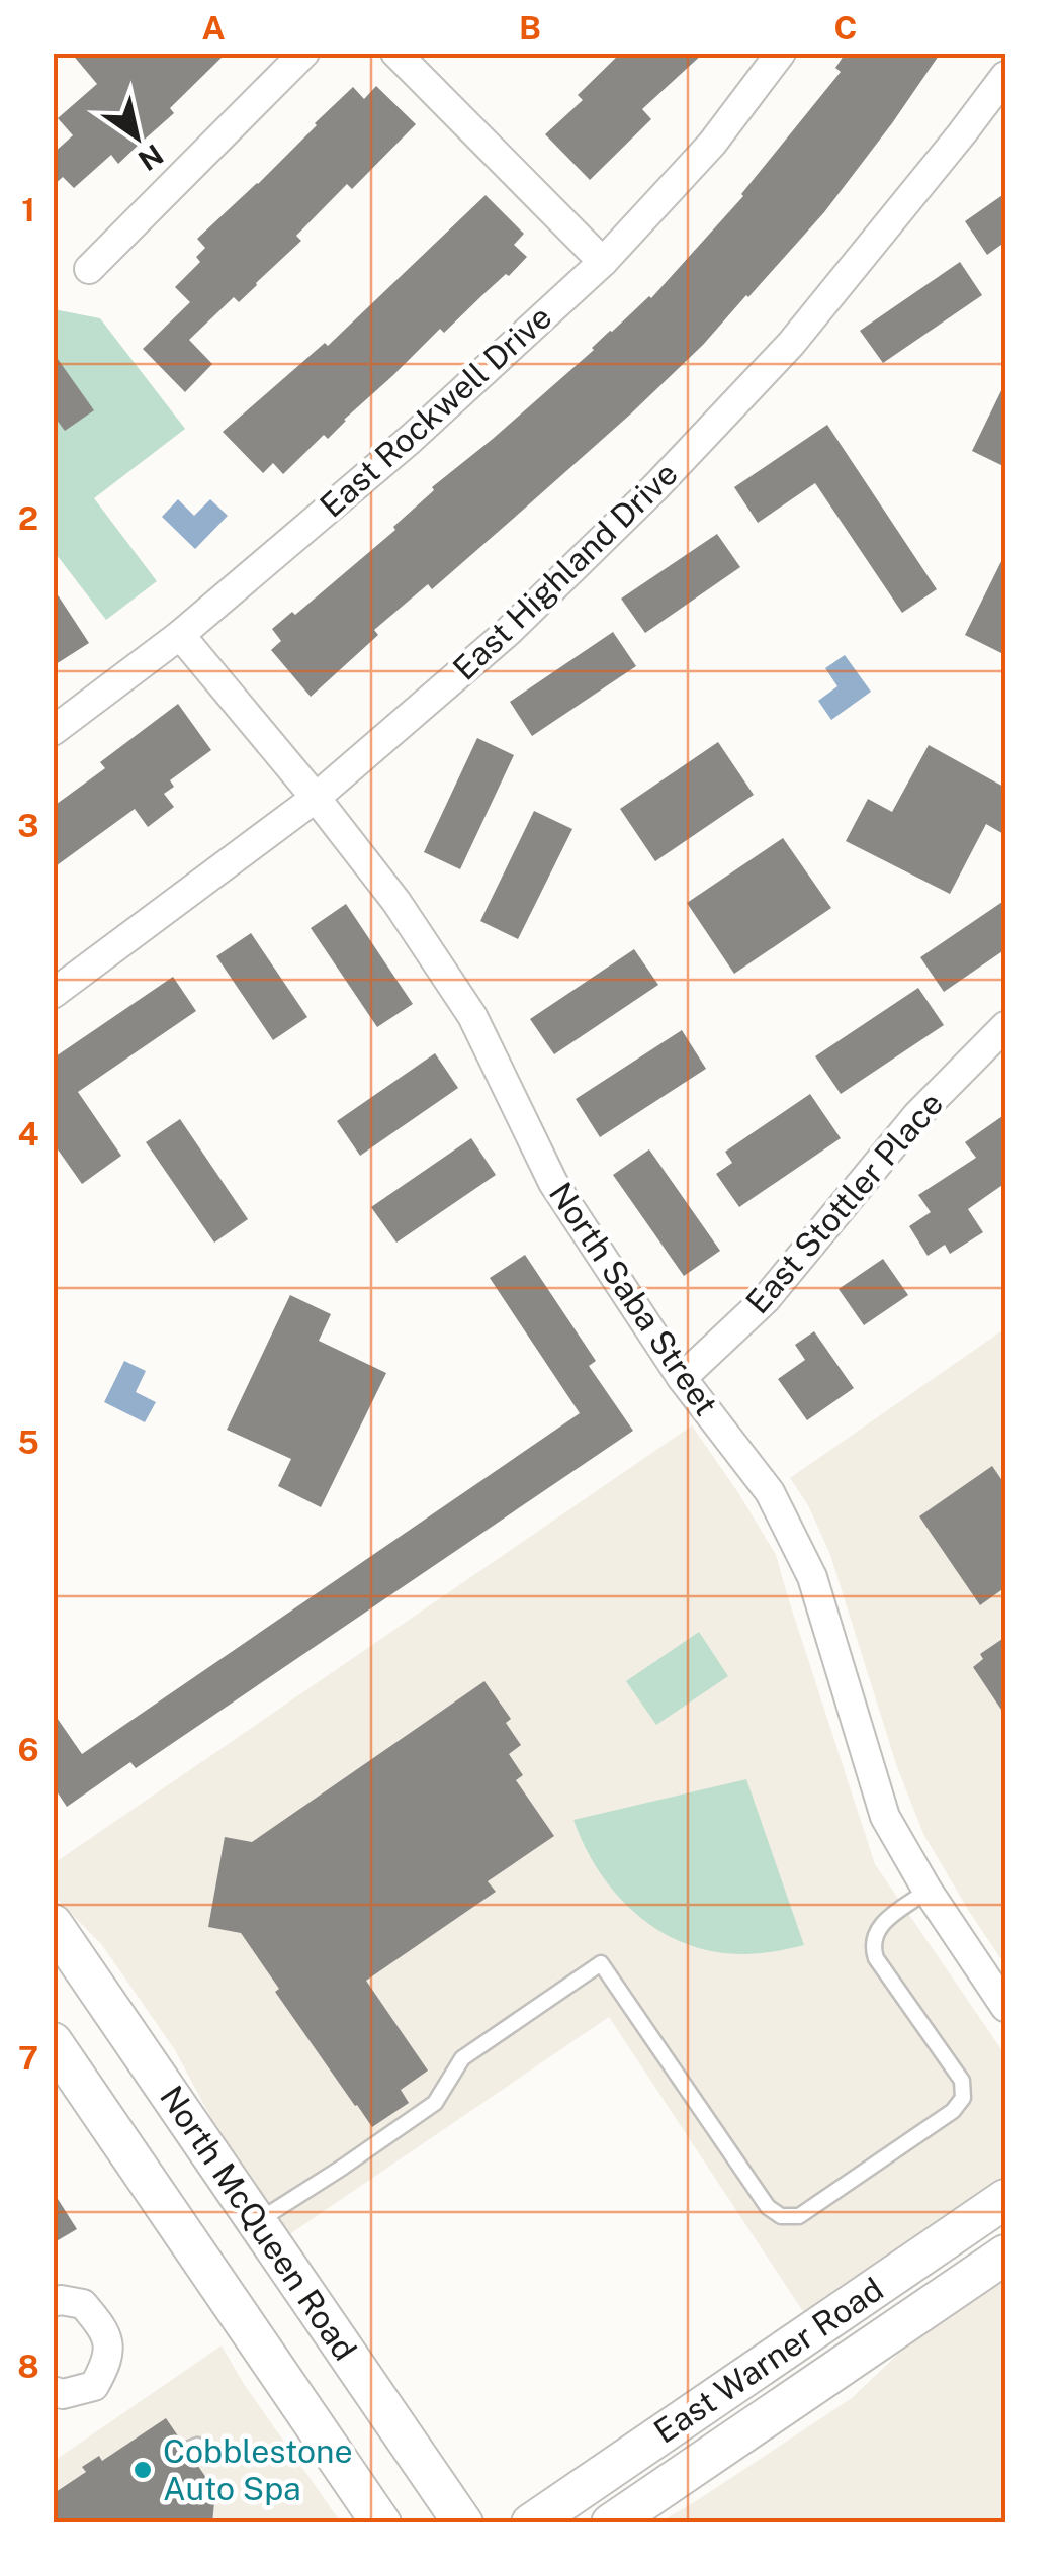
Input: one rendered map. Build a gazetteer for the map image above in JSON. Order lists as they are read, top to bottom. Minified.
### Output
{"streets":{"main road":["North McQueen Road","East Warner Road"],"street":["East Rockwell Drive","East Highland Drive","East Stottler Place","North Saba Street"]},"crossings":[["East Rockwell Drive","North Saba Street"],["East Highland Drive","North Saba Street"],["East Stottler Place","North Saba Street"]],"places":["Cobblestone Auto Spa"],"north":"bottom right","grid":{"columns":["A","B","C"],"rows":["1","2","3","4","5","6","7","8"]}}
